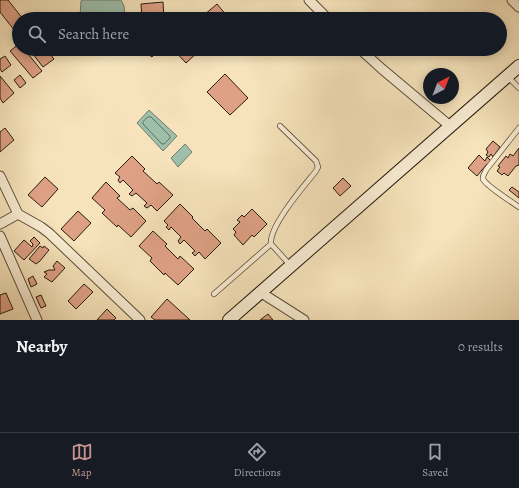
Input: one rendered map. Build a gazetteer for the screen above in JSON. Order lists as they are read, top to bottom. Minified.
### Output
{"north":"top right","page":{"search":"Search here","heading":["Nearby","0 results"],"nav":["Map","Directions","Saved"]}}
